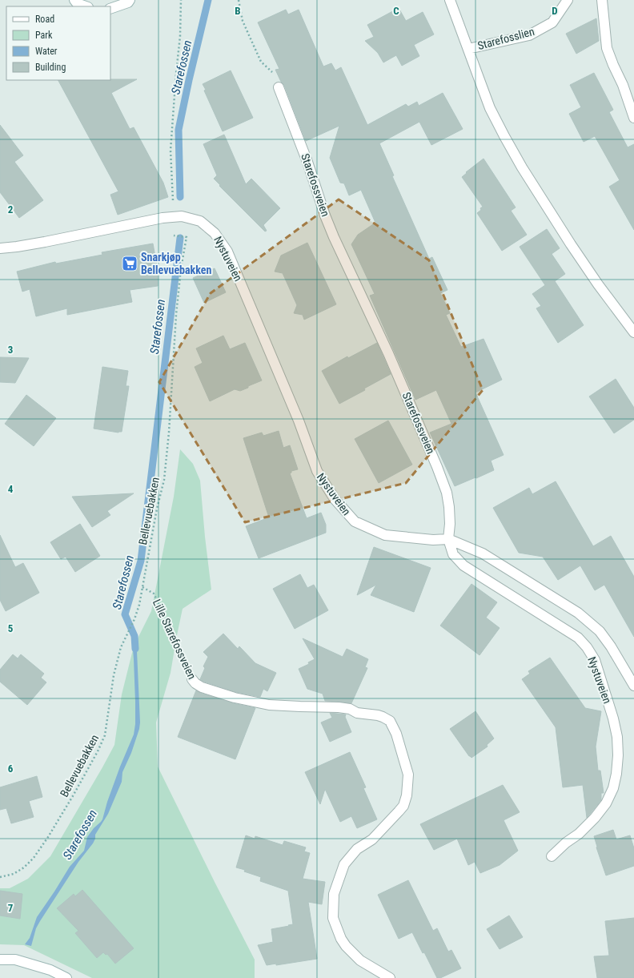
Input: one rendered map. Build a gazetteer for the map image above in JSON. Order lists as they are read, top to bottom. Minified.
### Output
{"streets":{"street":["Starefosslien","Starefossveien","Nystuveien","Lille Starefossveien"],"path":["Bellevuebakken"]},"crossings":[["Starefossveien","Nystuveien"],["Bellevuebakken","Lille Starefossveien"]],"water":["Starefossen"],"places":{"supermarket":["Snarkjøp Bellevuebakken"]},"legend":["Road","Park","Water","Building"],"grid":{"columns":["B","C","D"],"rows":["2","3","4","5","6","7"]}}
